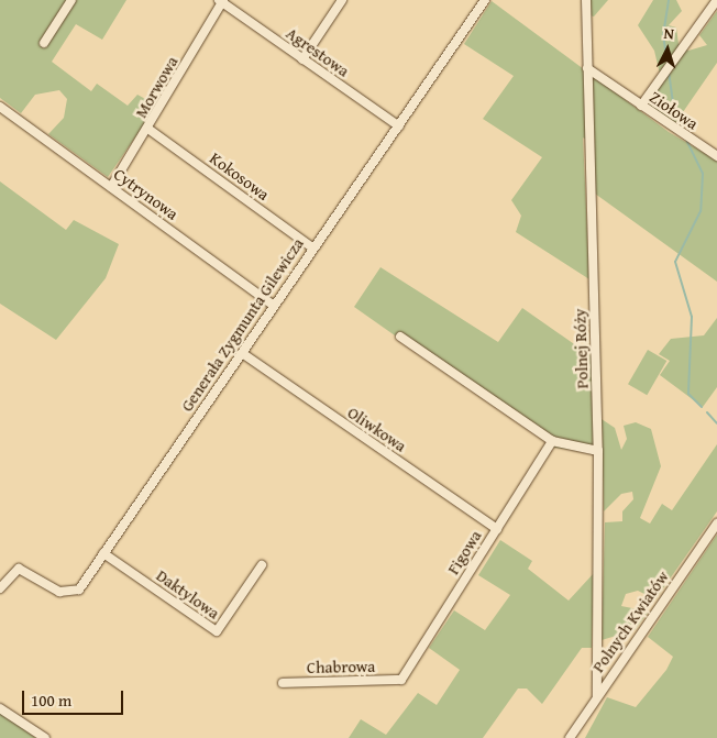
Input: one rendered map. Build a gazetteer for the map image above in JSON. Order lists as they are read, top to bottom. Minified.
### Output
{"streets":{"street":["Agrestowa","Morwowa","Ziołowa","Kokosowa","Cytrynowa","Generała Zygmunta Gilewicza","Polnej Róży","Oliwkowa","Figowa","Daktylowa","Polnych Kwiatów","Chabrowa"]},"crossings":[["Agrestowa","Morwowa"],["Agrestowa","Generała Zygmunta Gilewicza"],["Morwowa","Kokosowa"],["Morwowa","Cytrynowa"],["Ziołowa","Polnej Róży"],["Kokosowa","Generała Zygmunta Gilewicza"],["Cytrynowa","Generała Zygmunta Gilewicza"],["Generała Zygmunta Gilewicza","Oliwkowa"],["Generała Zygmunta Gilewicza","Daktylowa"],["Polnej Róży","Polnych Kwiatów"],["Oliwkowa","Figowa"],["Figowa","Chabrowa"]],"scale_bar":"100 m","north":"top"}
